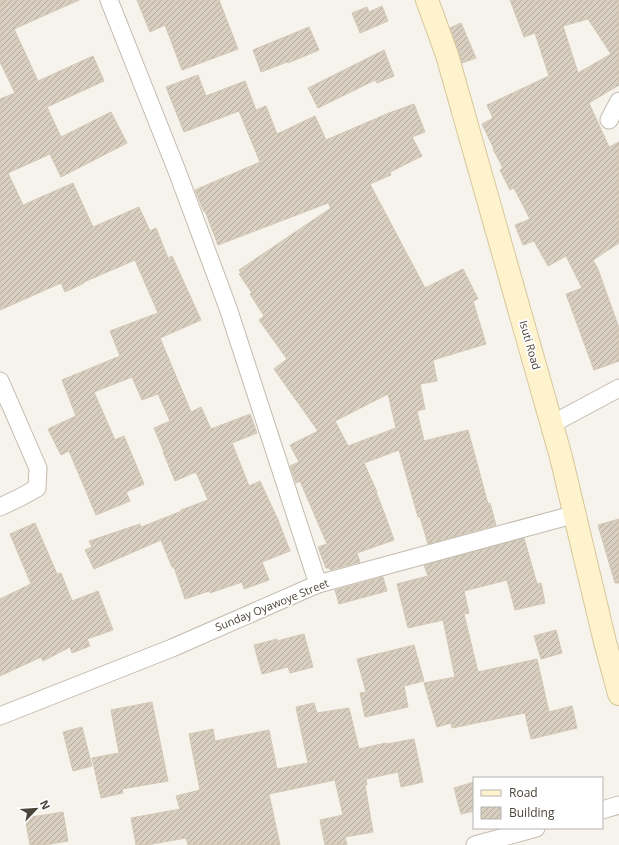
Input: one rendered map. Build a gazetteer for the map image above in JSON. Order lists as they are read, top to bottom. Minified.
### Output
{"streets":{"street":["Isuti Road","Sunday Oyawoye Street"]},"crossings":[["Isuti Road","Sunday Oyawoye Street"]],"legend":["Road","Building"],"north":"top right"}
